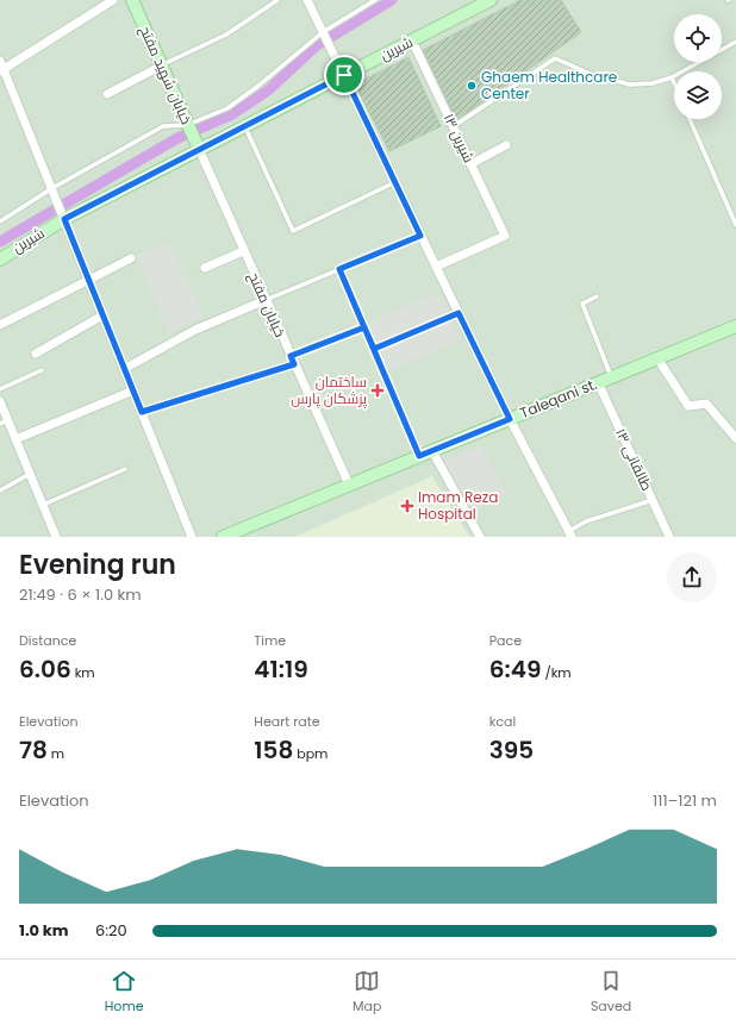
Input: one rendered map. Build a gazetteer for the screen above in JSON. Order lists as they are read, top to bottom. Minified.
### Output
{"streets":{"street":["شیرین","خیابان شهید مفتح","شیرین ۱۳","خیابان مفتح","Taleqani st.","طالقانی ۱۳"]},"crossings":[["شیرین","خیابان شهید مفتح"],["شیرین","شیرین ۱۳"],["شیرین","خیابان مفتح"],["خیابان شهید مفتح","خیابان مفتح"],["خیابان مفتح","Taleqani st."],["Taleqani st.","طالقانی ۱۳"]],"places":{"other":["Ghaem Healthcare Center"],"health":["ساختمان پزشکان پارس","Imam Reza Hospital"]},"page":{"heading":["Evening run","21:49 · 6 × 1.0 km"],"stats":[["Distance","6.06 km"],["Time","41:19"],["Pace","6:49 /km"],["Elevation","78 m"],["Heart rate","158 bpm"],["kcal","395"]],"chart":["Elevation","111–121 m"],"list":[{"name":"1.0 km","note":"6:20"}],"tabs":["Home","Map","Saved"]}}
